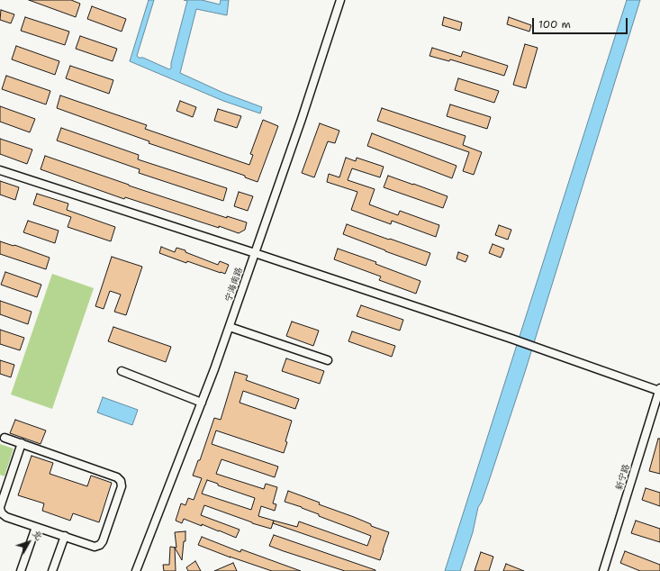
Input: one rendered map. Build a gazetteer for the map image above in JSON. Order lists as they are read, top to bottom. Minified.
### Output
{"streets":{"street":["宁海南路","新宁路"]},"scale_bar":"100 m","north":"top right"}
